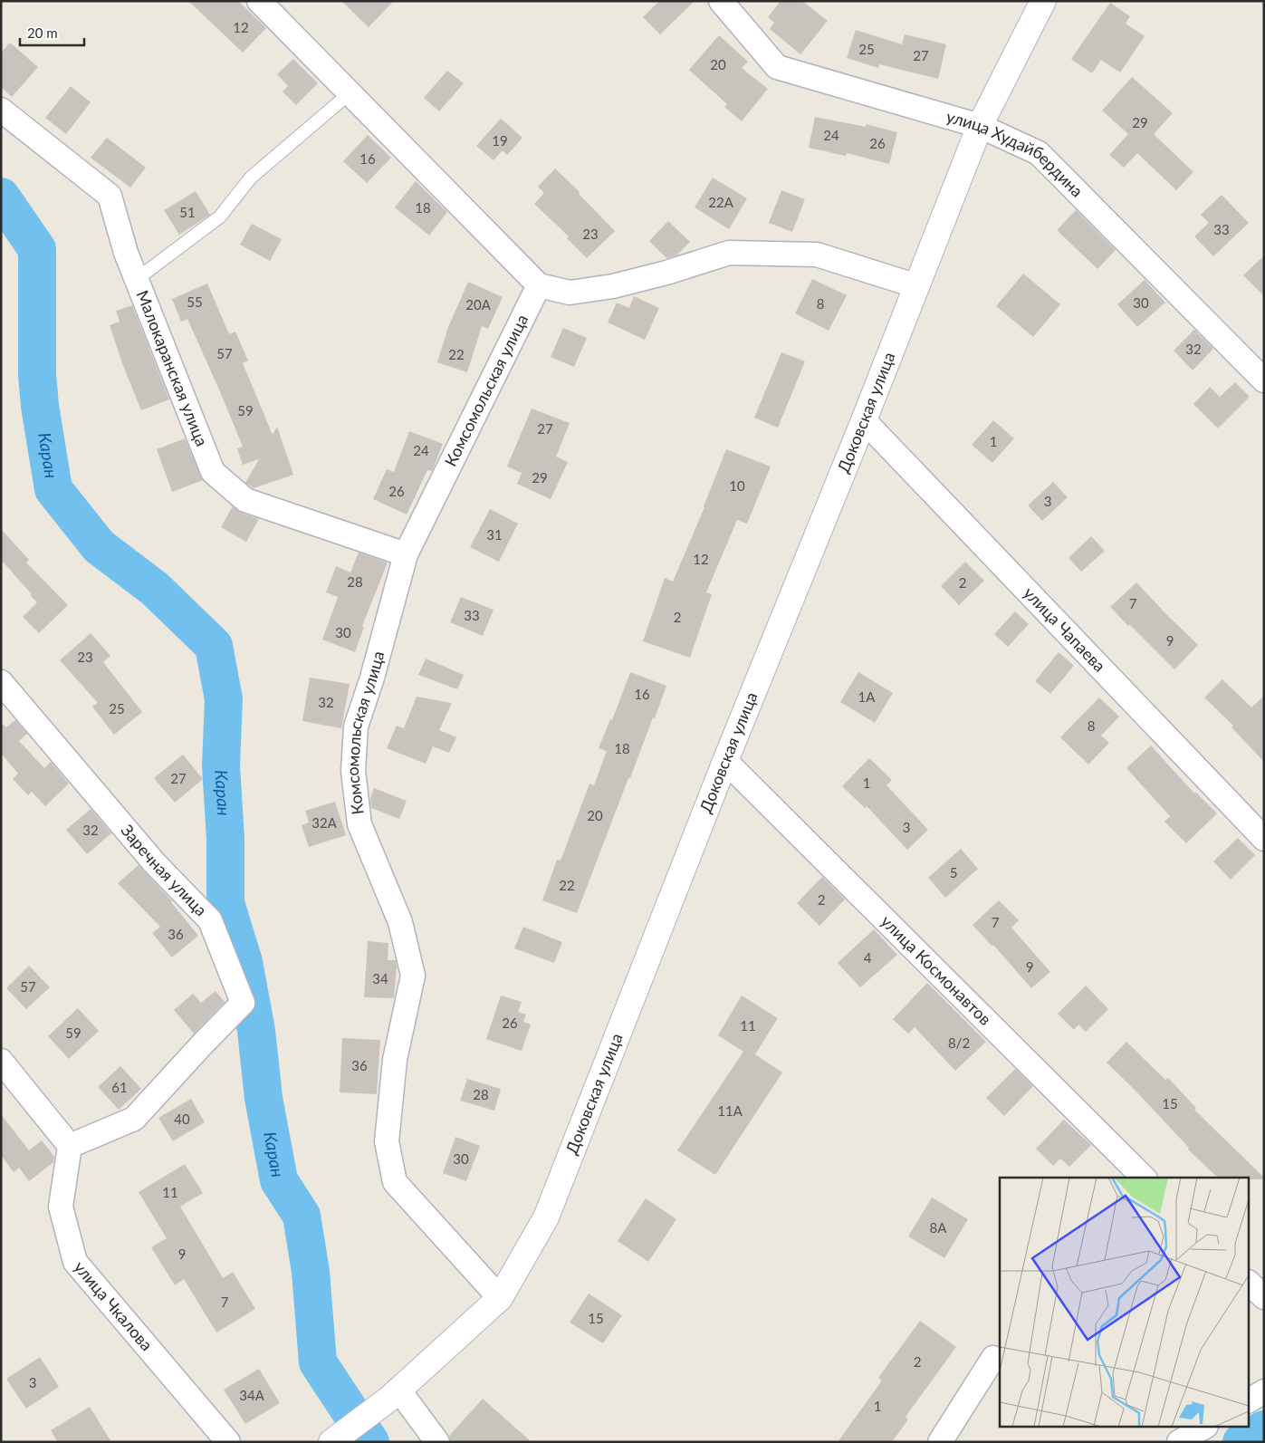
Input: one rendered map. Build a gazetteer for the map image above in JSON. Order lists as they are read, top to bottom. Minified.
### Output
{"streets":{"main road":["Доковская улица"],"street":["улица Худайбердина","Малокаранская улица","Комсомольская улица","улица Чапаева","Заречная улица","улица Космонавтов","улица Чкалова"]},"crossings":[["улица Худайбердина","Доковская улица"],["Малокаранская улица","Комсомольская улица"],["Комсомольская улица","Доковская улица"],["Доковская улица","улица Чапаева"],["Доковская улица","улица Космонавтов"],["Заречная улица","улица Чкалова"]],"water":["Каран"],"house_numbers":["12","25","27","20","29","24","19","26","16","22А","18","51","33","23","55","30","8","20А","32","57","22","59","27","1","24","29","10","26","3","31","12","28","2","7","33","2","30","9","23","16","1А","32","25","8","18","27","1","20","32А","3","32","5","22","2","7","36","4","9","34","57","26","11","59","8/2","36","61","28","15","11А","40","30","11","8А","9","7","15","2","3","34А","1"],"scale_bar":"20 m"}
